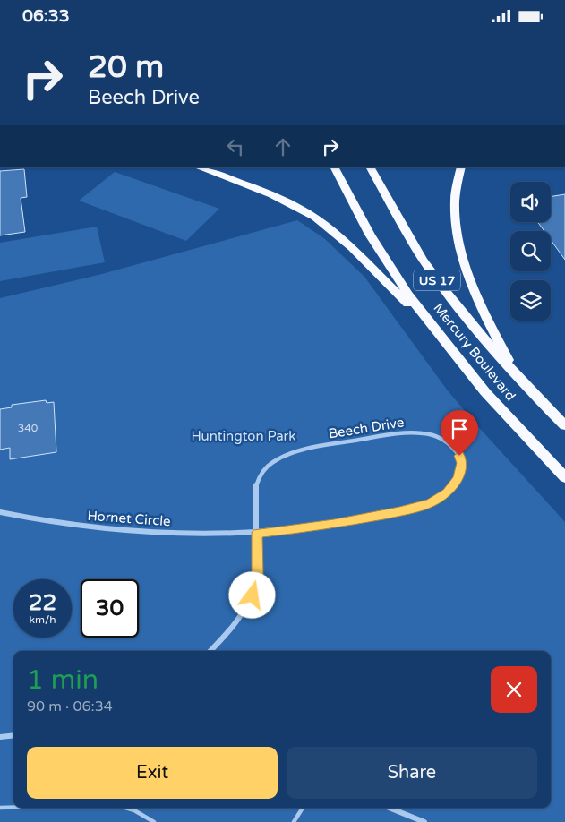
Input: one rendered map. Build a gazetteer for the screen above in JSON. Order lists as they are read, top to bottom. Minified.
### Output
{"streets":{"highway":["US 17","Mercury Boulevard"],"street":["Beech Drive","Hornet Circle"]},"crossings":[["Beech Drive","Hornet Circle"]],"parks":["Huntington Park"],"house_numbers":["340"],"page":{"status":"06:33","turn":["20 m","Beech Drive"],"speed":"22 km/h","limit":"30","heading":["1 min","90 m · 06:34"],"buttons":["Exit","Share"]}}
